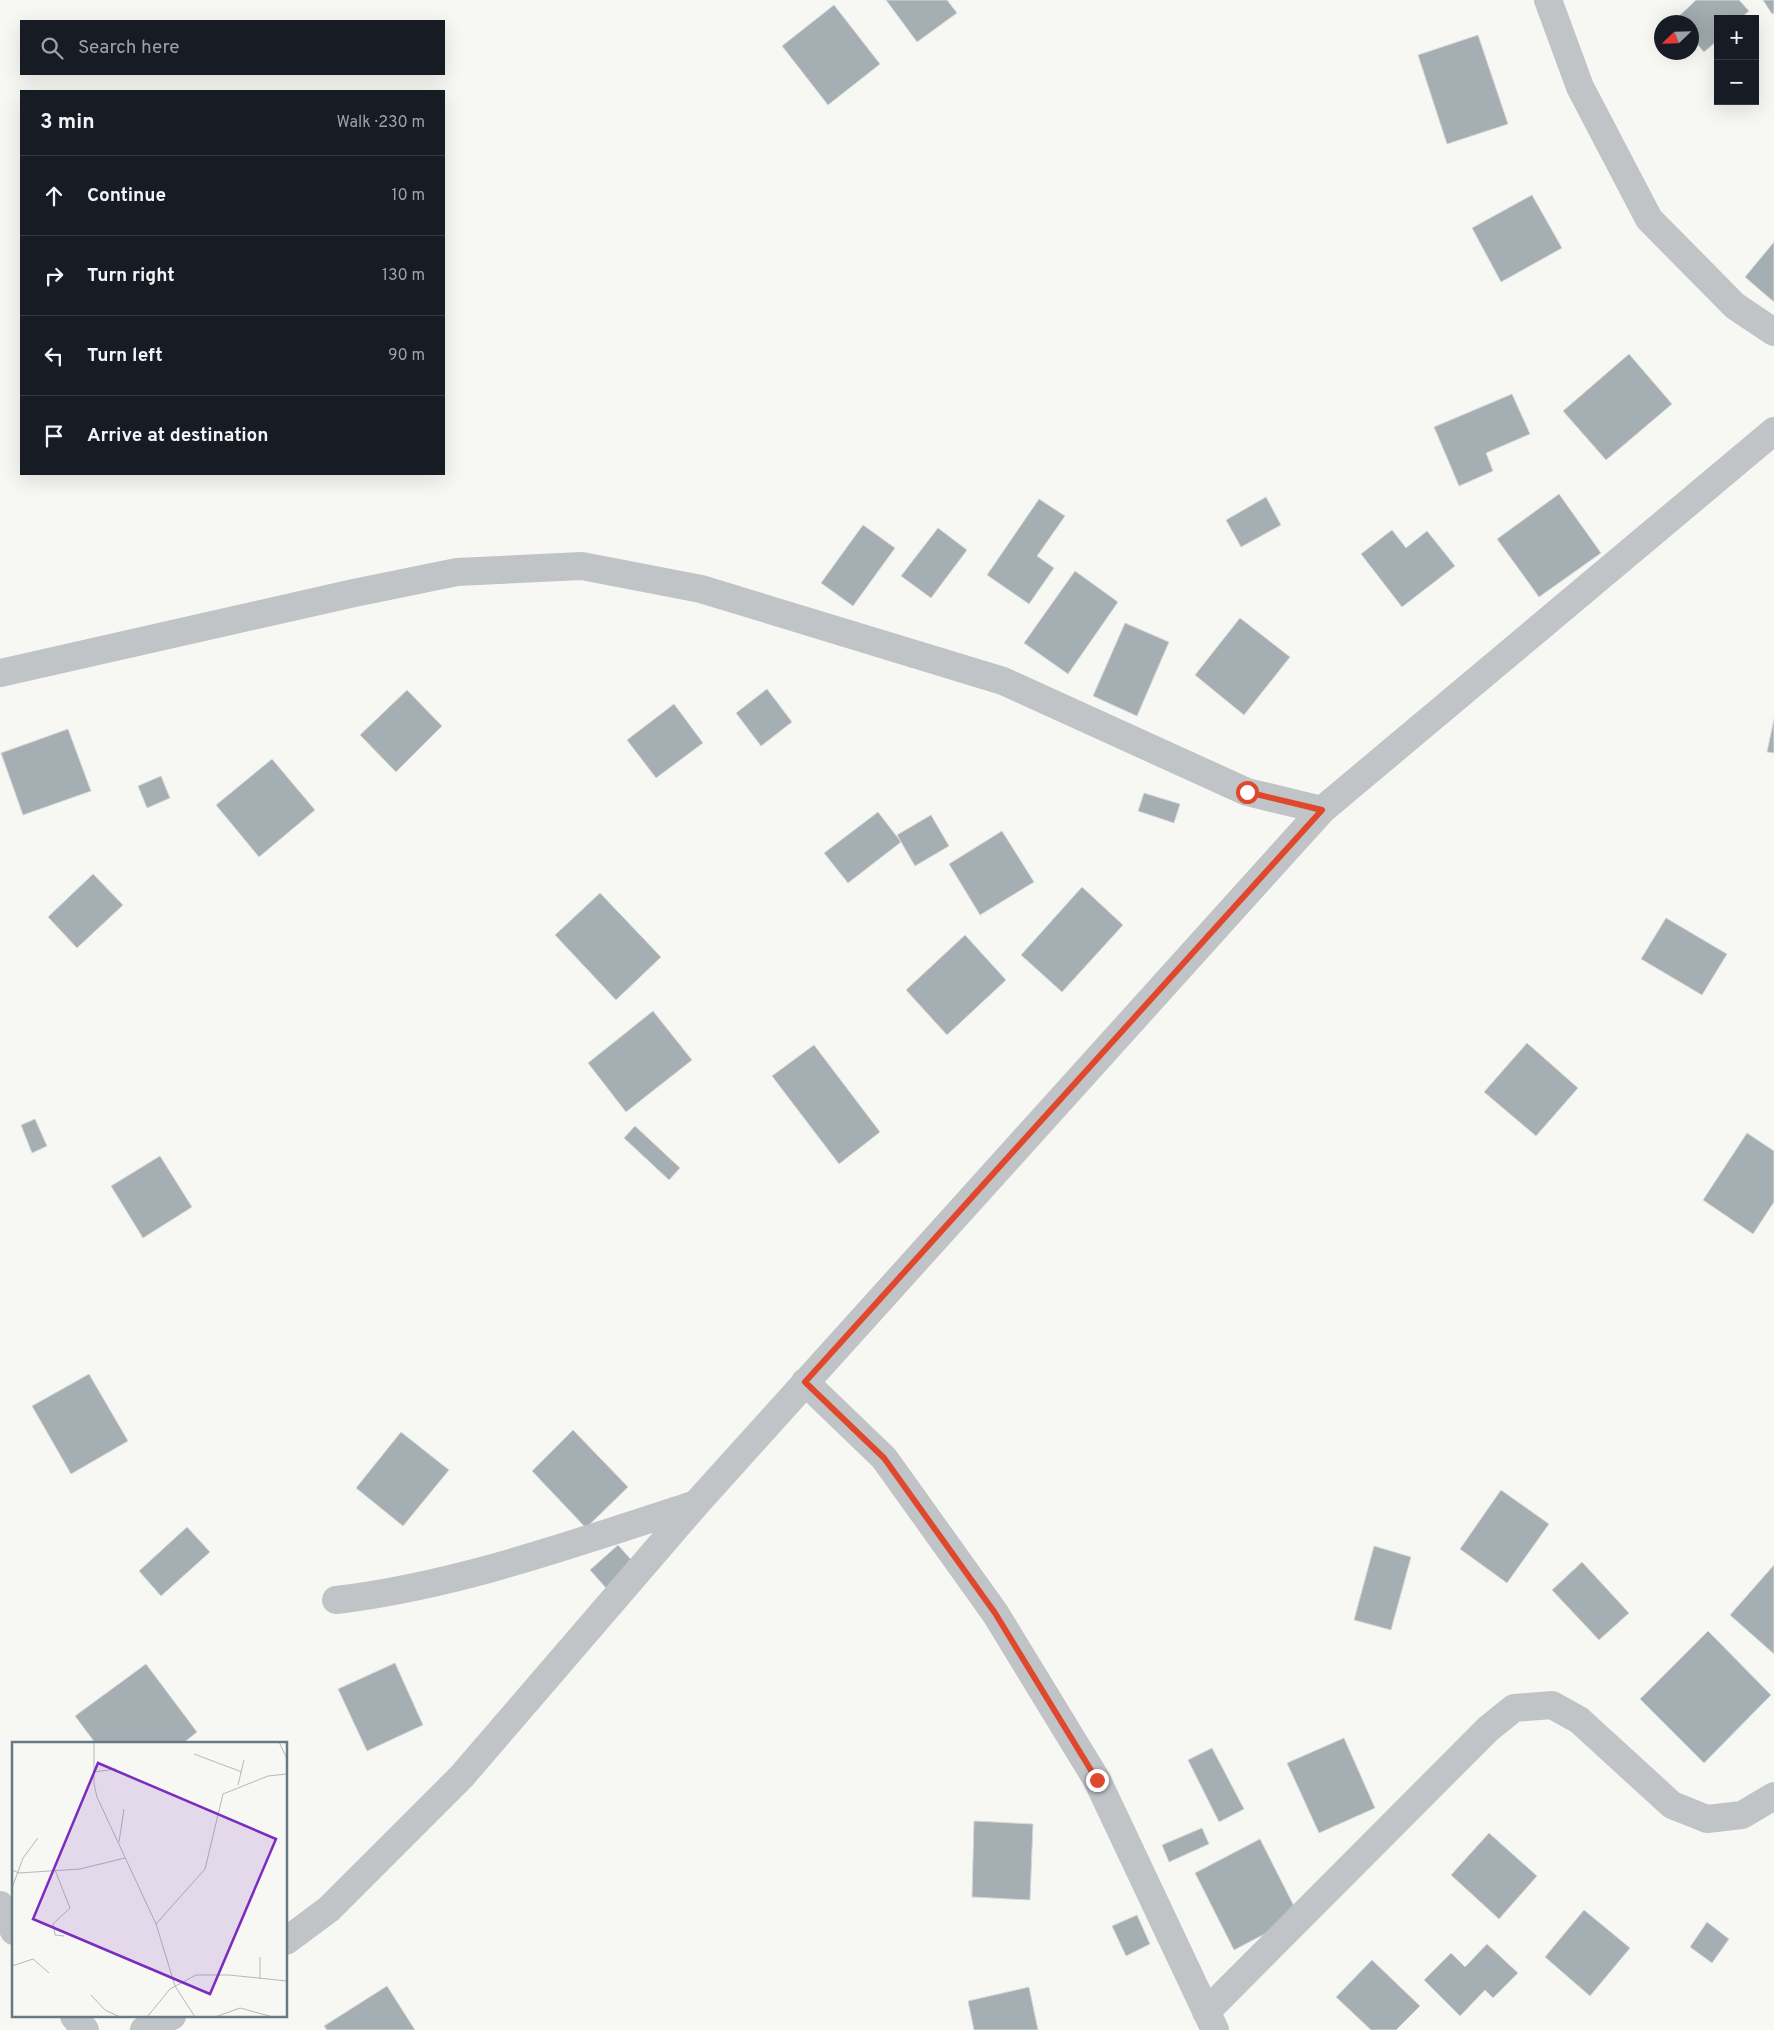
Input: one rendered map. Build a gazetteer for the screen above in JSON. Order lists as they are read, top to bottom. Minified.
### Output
{"north":"bottom left","page":{"map_buttons":["+","−"],"search":"Search here","heading":["3 min","Walk · 230 m"],"list":[["Continue","10 m"],["Turn right","130 m"],["Turn left","90 m"],"Arrive at destination"]}}
